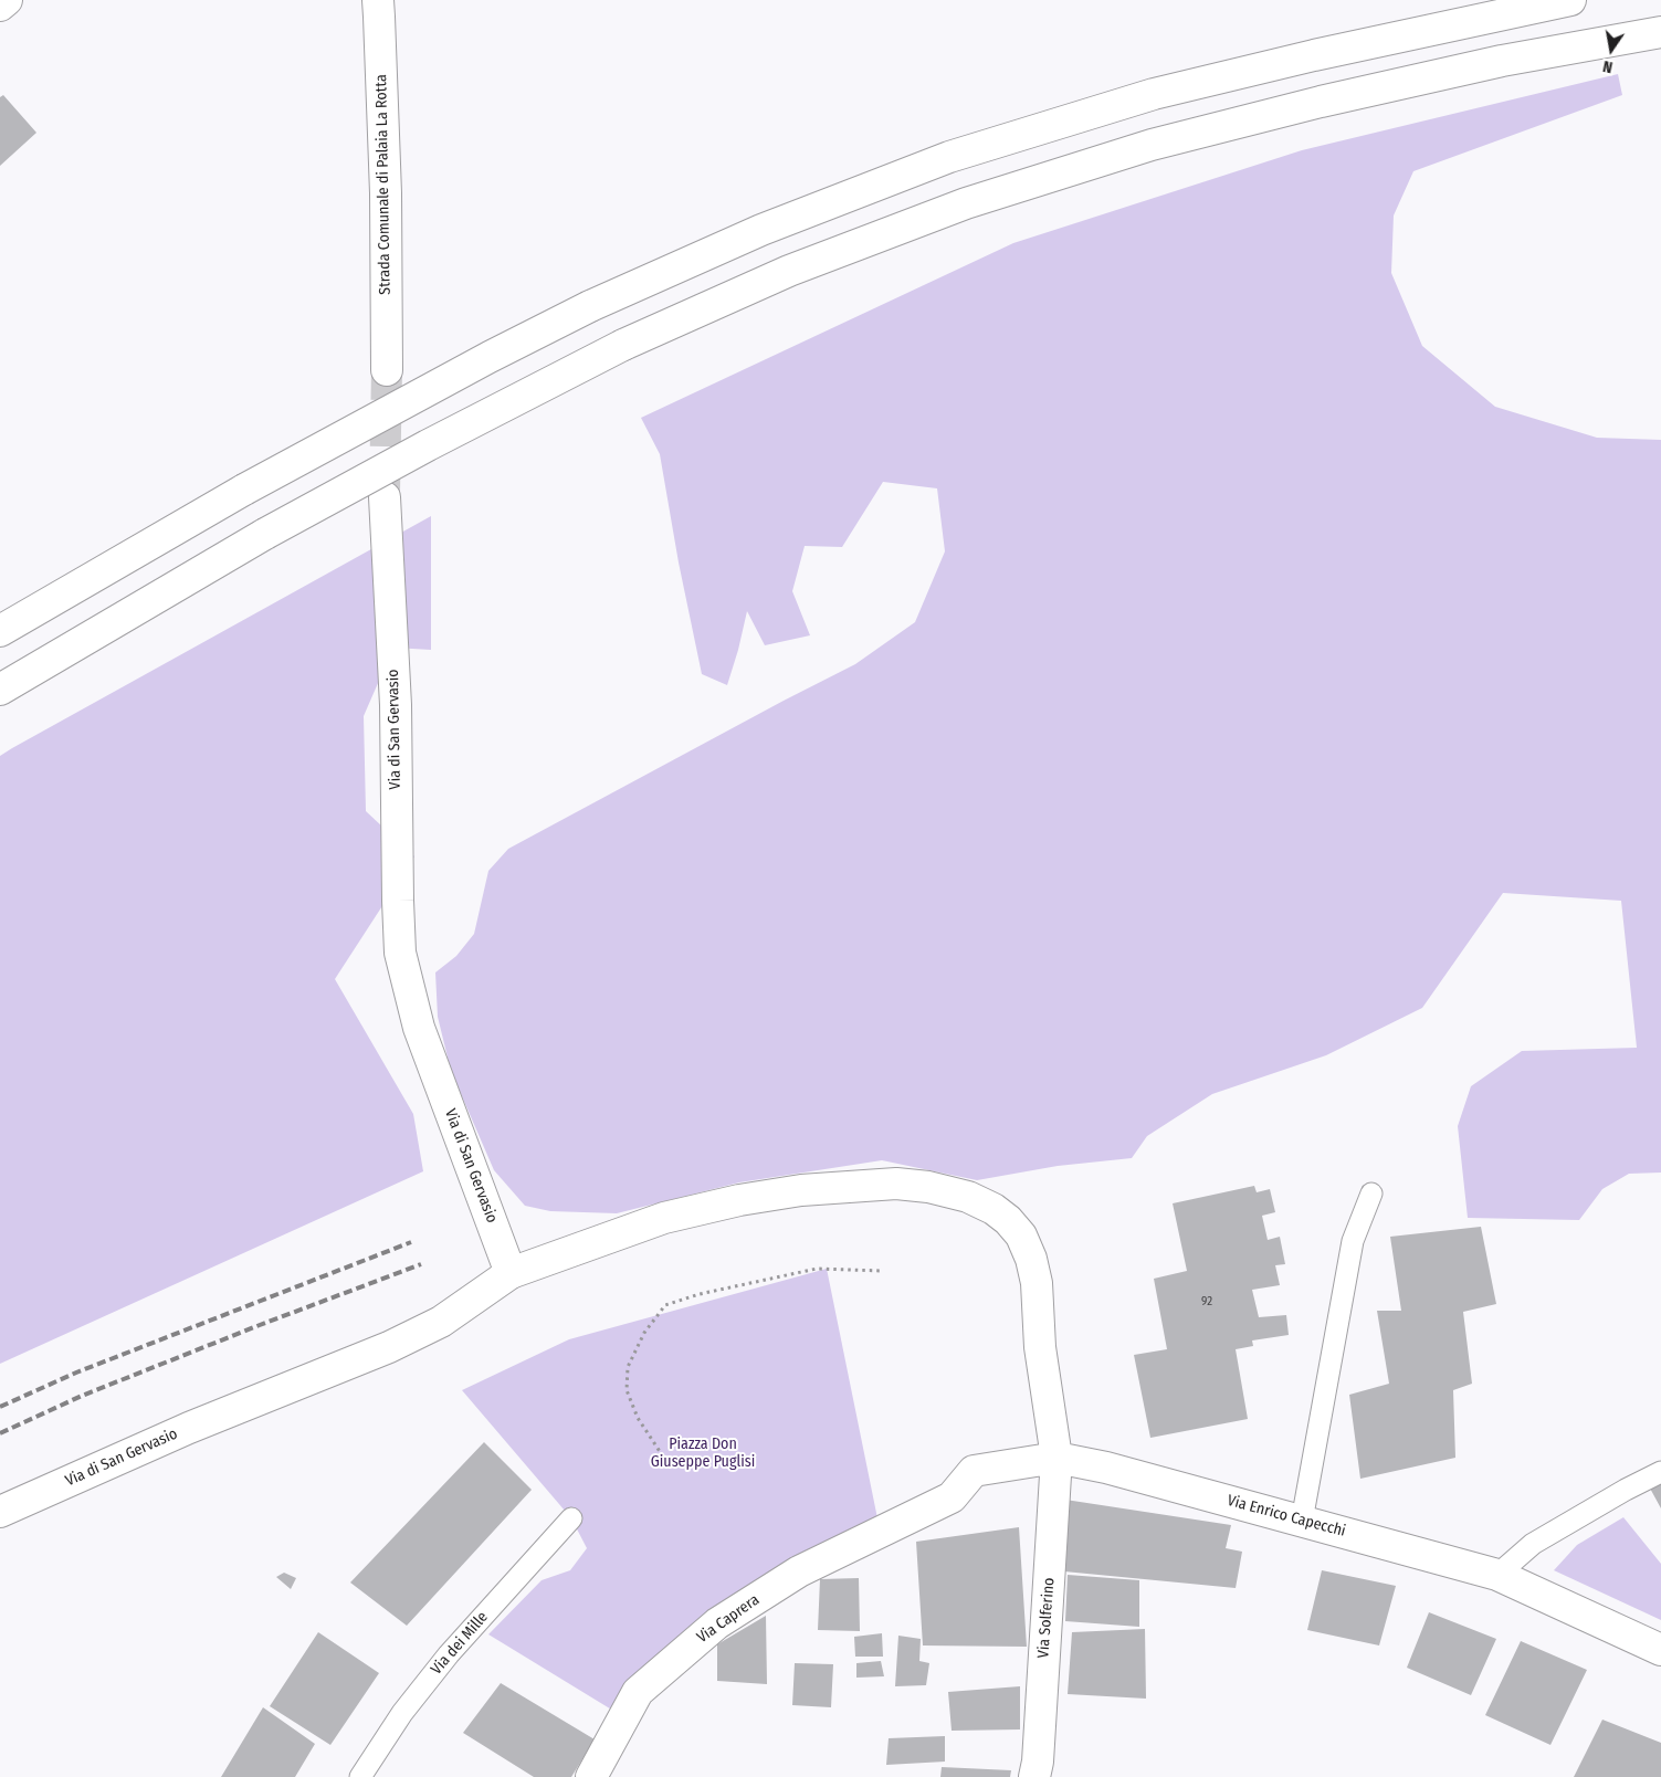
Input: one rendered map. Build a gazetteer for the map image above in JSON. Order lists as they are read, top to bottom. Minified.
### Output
{"streets":{"main road":["Strada Comunale di Palaia La Rotta","Via di San Gervasio","Via Enrico Capecchi","Via Solferino","Via Caprera"],"lane":["Via dei Mille"]},"crossings":[["Via di San Gervasio","Via Solferino"],["Via Enrico Capecchi","Via Solferino"],["Via Enrico Capecchi","Via Caprera"]],"parks":["Piazza Don Giuseppe Puglisi"],"house_numbers":["92"],"north":"bottom"}
